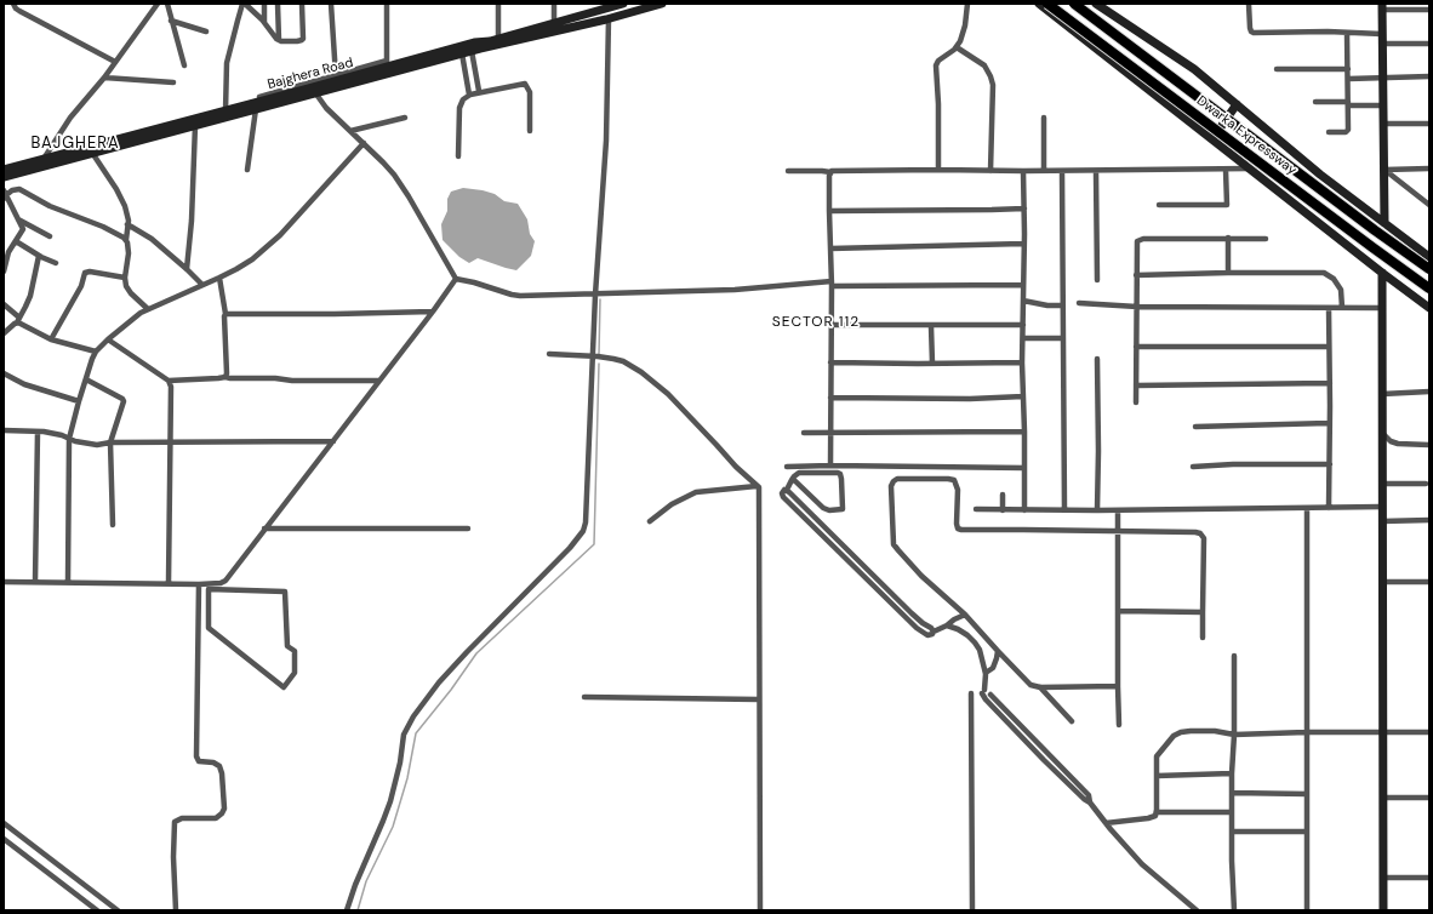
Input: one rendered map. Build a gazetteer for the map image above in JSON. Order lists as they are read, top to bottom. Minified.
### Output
{"streets":{"highway":["Dwarka Expressway"],"street":["Bajghera Road"]},"districts":["BAJGHERA","SECTOR 112"]}
